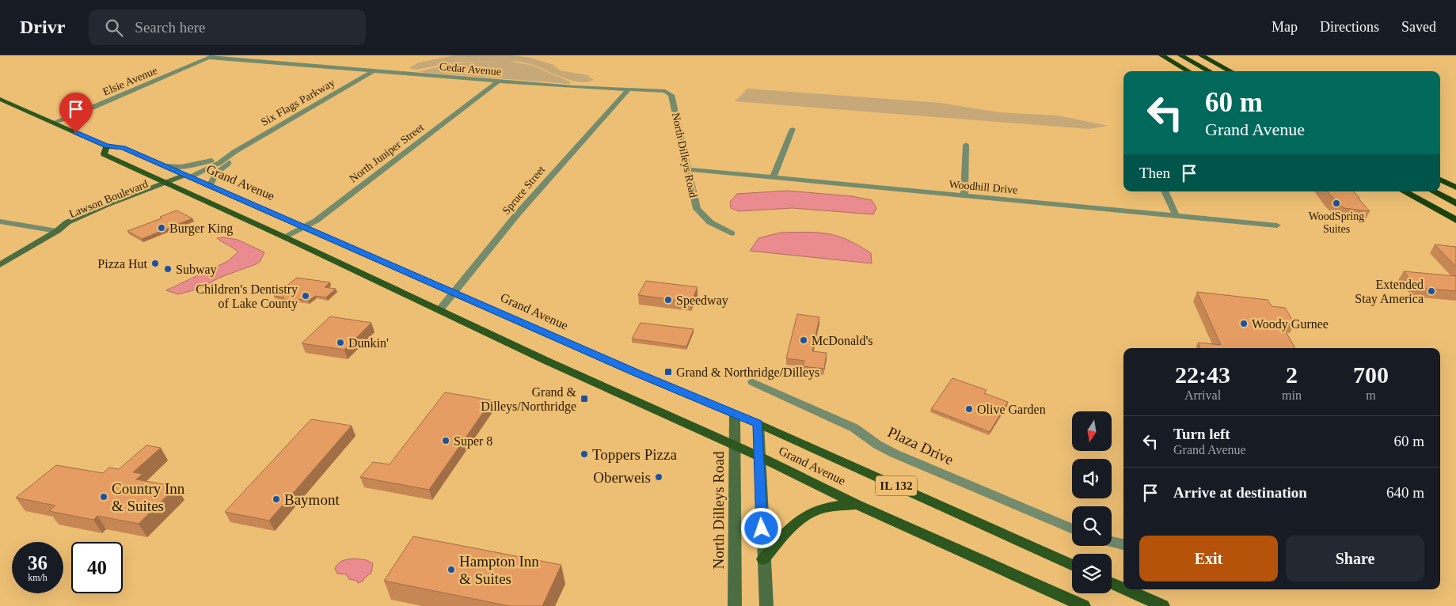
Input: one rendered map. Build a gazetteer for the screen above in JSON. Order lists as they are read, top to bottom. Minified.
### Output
{"streets":{"main road":["Grand Avenue","IL 132"],"street":["Cedar Avenue","Elsie Avenue","Six Flags Parkway","North Juniper Street","North Dilleys Road","Woodhill Drive","Spruce Street","Lawson Boulevard","Plaza Drive"]},"crossings":[["Cedar Avenue","Elsie Avenue"],["Cedar Avenue","Six Flags Parkway"],["Cedar Avenue","North Juniper Street"],["Cedar Avenue","North Dilleys Road"],["Cedar Avenue","Spruce Street"],["Elsie Avenue","Grand Avenue"],["Six Flags Parkway","Grand Avenue"],["Six Flags Parkway","Lawson Boulevard"],["North Juniper Street","Grand Avenue"],["North Dilleys Road","Grand Avenue"],["North Dilleys Road","Woodhill Drive"],["Grand Avenue","Spruce Street"],["Grand Avenue","Lawson Boulevard"]],"places":{"other":["WoodSpring Suites","Burger King","Pizza Hut","Subway","Extended Stay America","Children's Dentistry of Lake County","Speedway","Woody Gurnee","McDonald's","Dunkin'","Olive Garden","Super 8","Toppers Pizza","Oberweis","Country Inn & Suites","Baymont","Hampton Inn & Suites"],"transit":["Grand & Northridge/Dilleys","Grand & Dilleys/Northridge"]},"north":"bottom","page":{"header":"Drivr","search":"Search here","nav":["Map","Directions","Saved"],"turn":["60 m","Grand Avenue"],"then":"Then","eta":["22:43","Arrival","2","min","700","m"],"list":[{"name":"Turn left","note":"Grand Avenue","value":"60 m"},{"name":"Arrive at destination","value":"640 m"}],"buttons":["Exit","Share"],"speed":"36 km/h","limit":"40"}}
